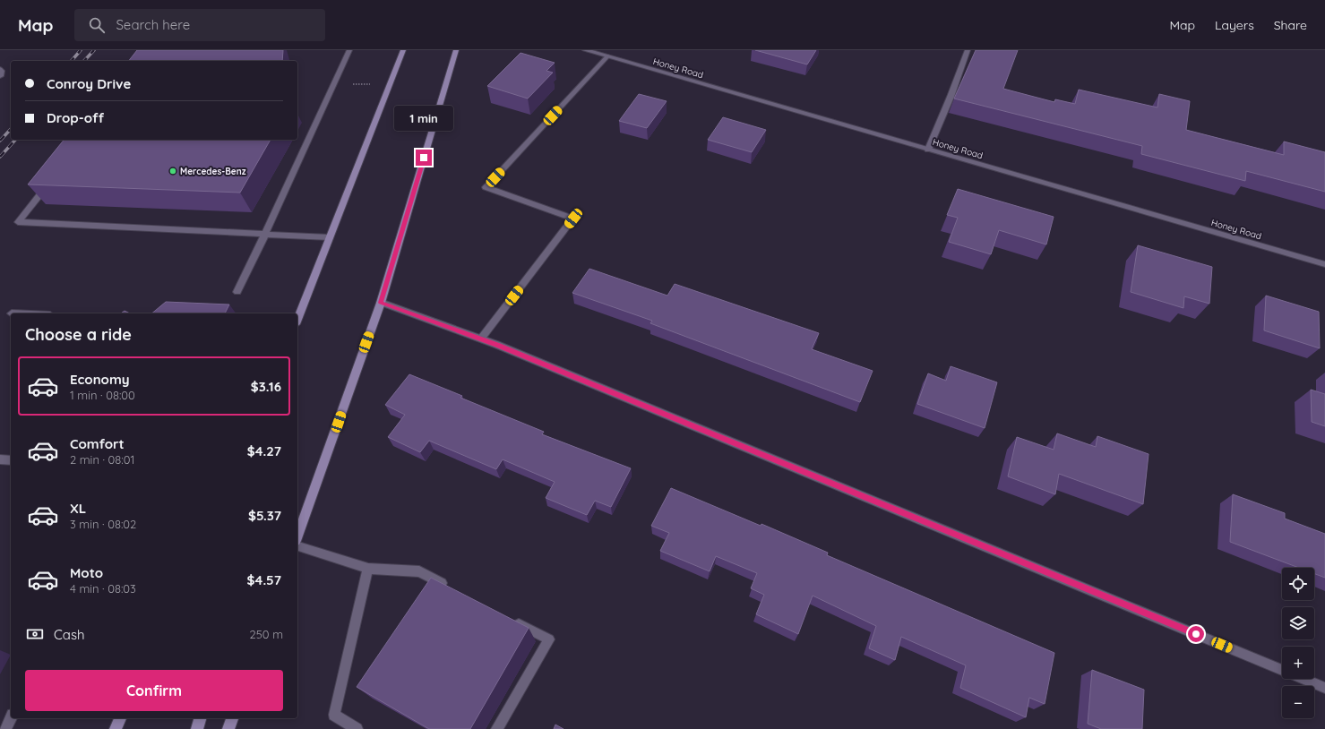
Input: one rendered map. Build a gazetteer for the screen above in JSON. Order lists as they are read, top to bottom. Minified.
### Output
{"streets":{"street":["Honey Road"]},"places":["Mercedes-Benz"],"page":{"header":"Map","search":"Search here","nav":["Map","Layers","Share"],"banner":["Conroy Drive","Drop-off"],"bubble":"1 min","heading":"Choose a ride","list":[{"name":"Economy","note":"1 min · 08:00","value":"$3.16"},{"name":"Comfort","note":"2 min · 08:01","value":"$4.27"},{"name":"XL","note":"3 min · 08:02","value":"$5.37"},{"name":"Moto","note":"4 min · 08:03","value":"$4.57"}],"map_buttons":["+","−"],"pay":["Cash","250 m"],"buttons":"Confirm"}}
